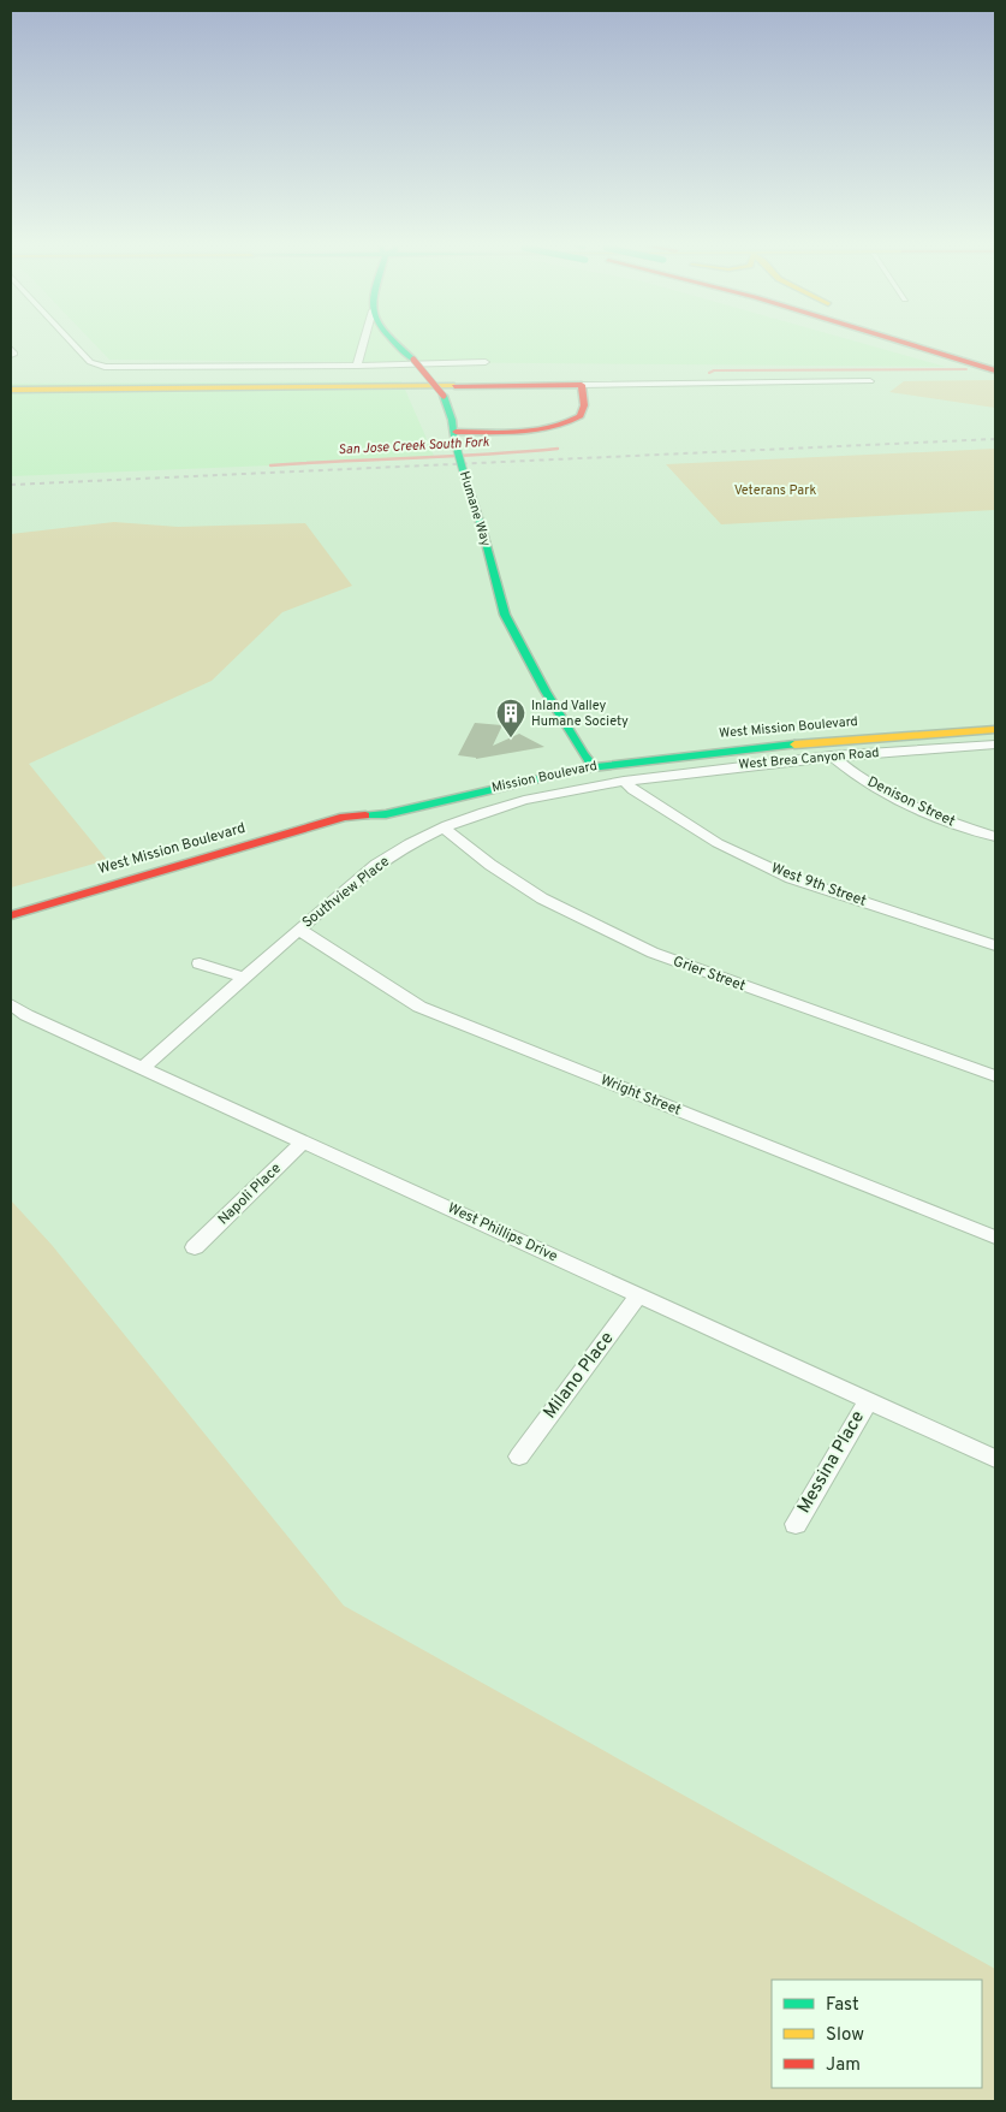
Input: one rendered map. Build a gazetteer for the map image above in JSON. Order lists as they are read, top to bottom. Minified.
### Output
{"streets":{"main road":["Humane Way","West Mission Boulevard","Mission Boulevard"],"street":["West Brea Canyon Road","Denison Street","West 9th Street","Southview Place","Grier Street","Wright Street","Napoli Place","West Phillips Drive","Milano Place","Messina Place"]},"crossings":[["Humane Way","Mission Boulevard"],["West Mission Boulevard","Mission Boulevard"],["West Brea Canyon Road","Denison Street"],["West Brea Canyon Road","West 9th Street"],["West Brea Canyon Road","Southview Place"],["West 9th Street","Southview Place"],["Southview Place","Grier Street"],["Southview Place","Wright Street"],["Southview Place","West Phillips Drive"],["Napoli Place","West Phillips Drive"],["West Phillips Drive","Milano Place"],["West Phillips Drive","Messina Place"]],"water":["San Jose Creek South Fork"],"parks":["Veterans Park"],"places":{"building":["Inland Valley Humane Society"]},"legend":["Fast","Slow","Jam"]}
